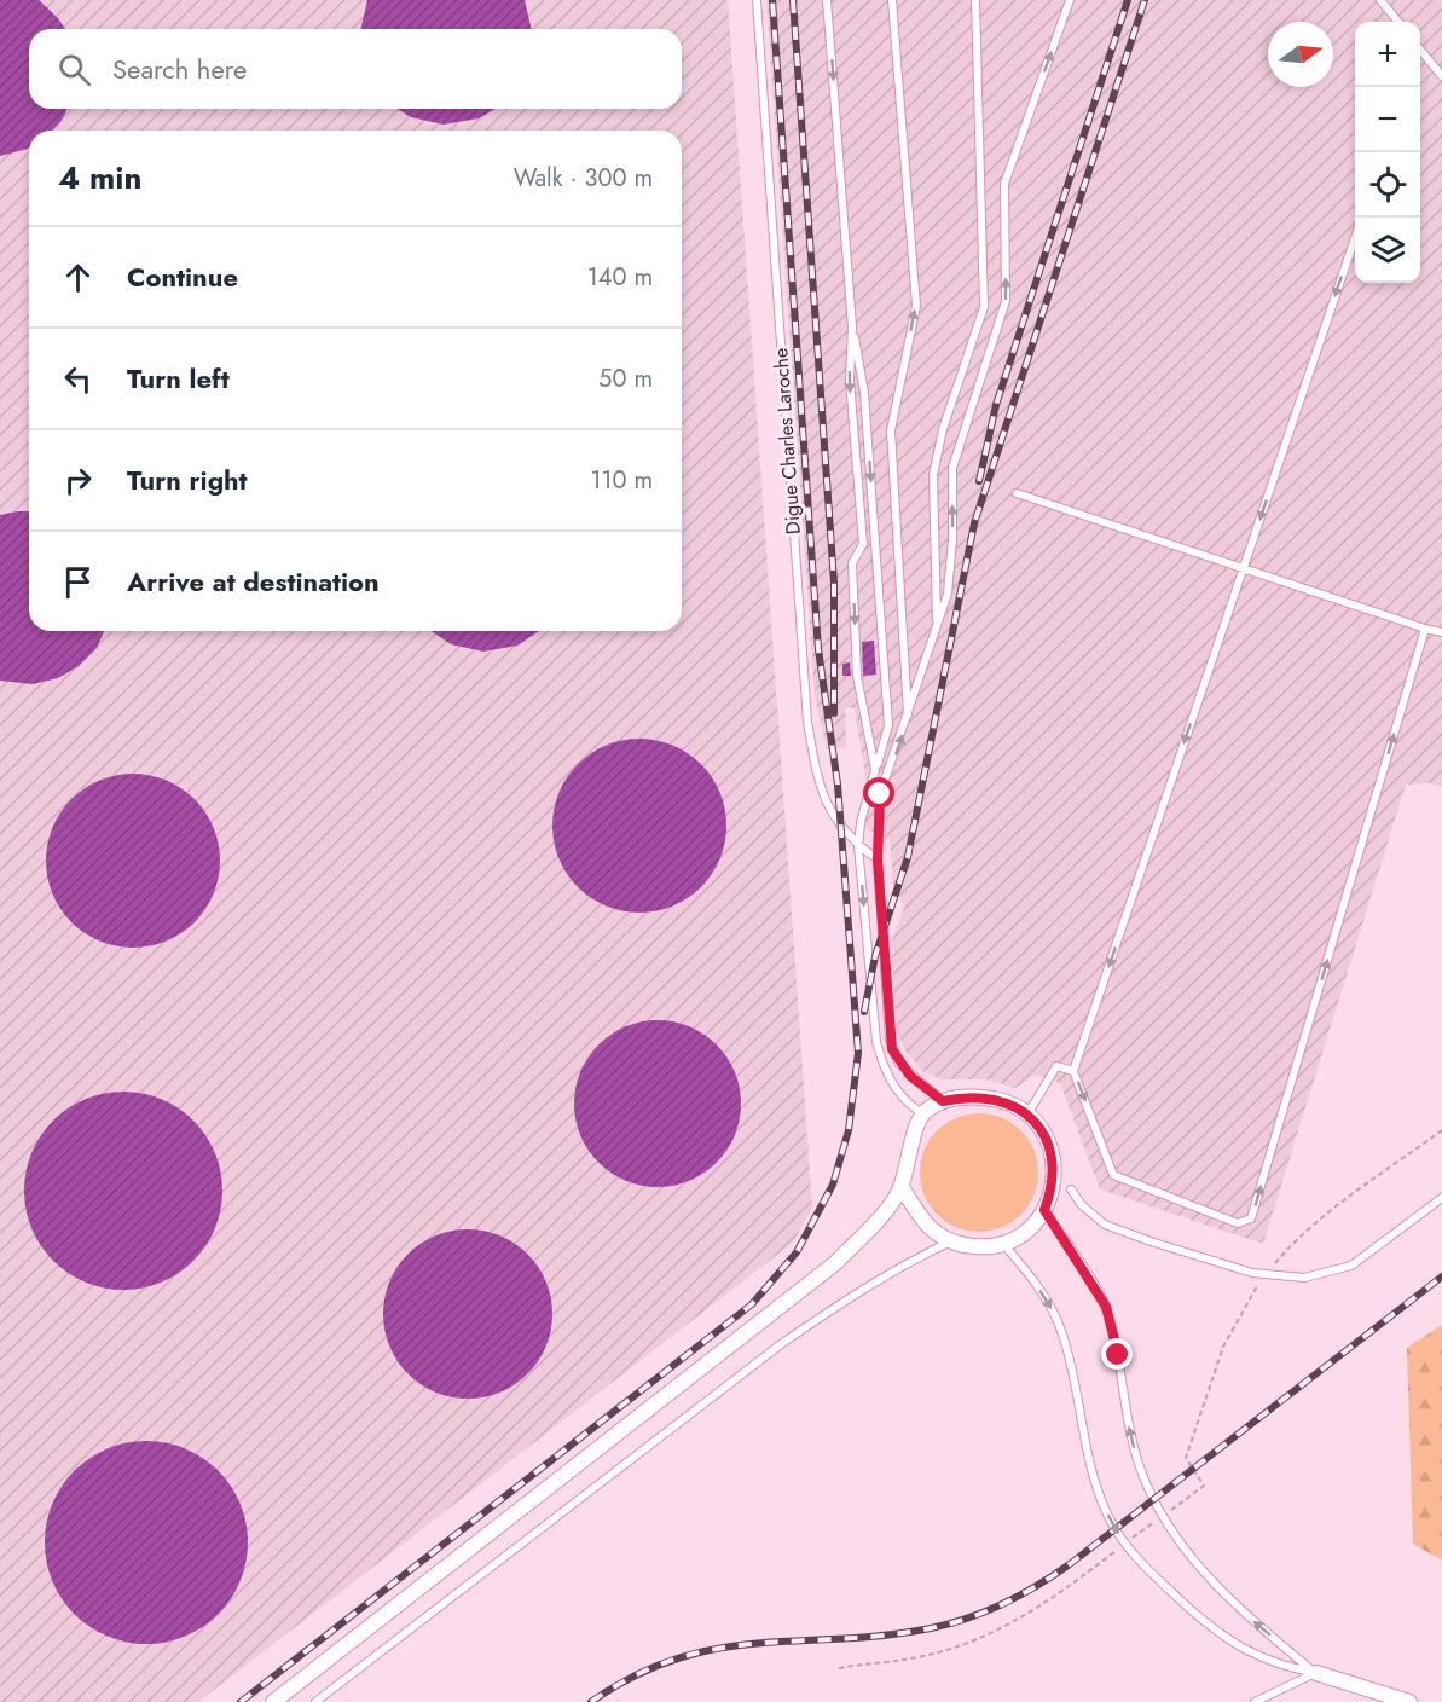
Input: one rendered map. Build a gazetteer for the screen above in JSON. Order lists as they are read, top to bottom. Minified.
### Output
{"streets":{"lane":["Digue Charles Laroche"]},"north":"right","page":{"map_buttons":["+","−"],"search":"Search here","heading":["4 min","Walk · 300 m"],"list":[["Continue","140 m"],["Turn left","50 m"],["Turn right","110 m"],"Arrive at destination"]}}
